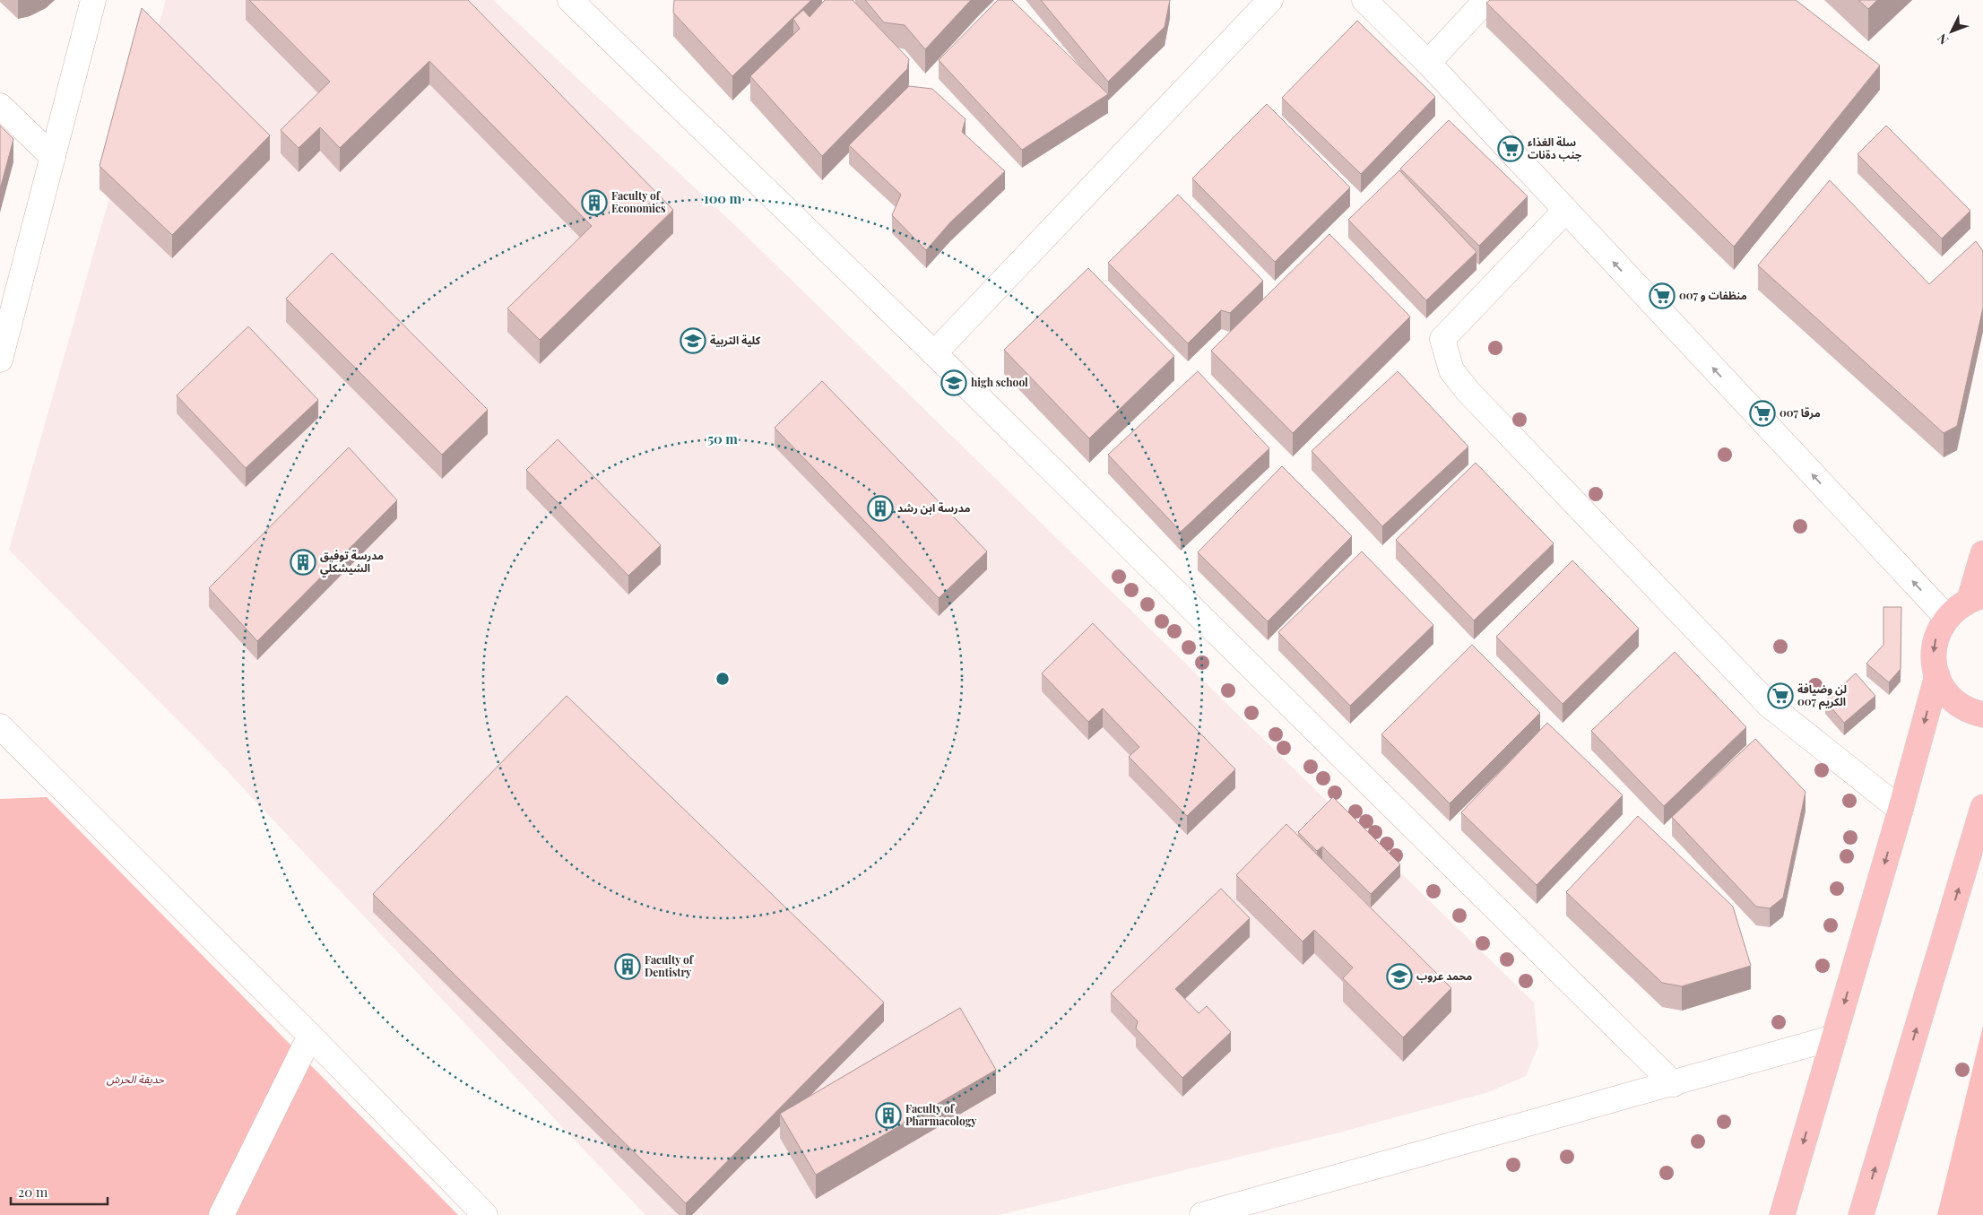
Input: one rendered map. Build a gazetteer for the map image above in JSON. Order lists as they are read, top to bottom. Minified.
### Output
{"parks":["حديقة الحرش"],"places":{"supermarket":["سلة الغذاء جنب دةنات","منظفات و 007","مرقا 007","لن وضيافة الكريم 007"],"building":["Faculty of Economics","مدرسة ابن رشد","مدرسة توفيق الشيشكلي","Faculty of Dentistry","Faculty of Pharmacology"],"school or university":["كلية التربية","high school","محمد عروب"]},"scale_bar":"20 m","north":"bottom left","rings":["100 m","50 m"]}
